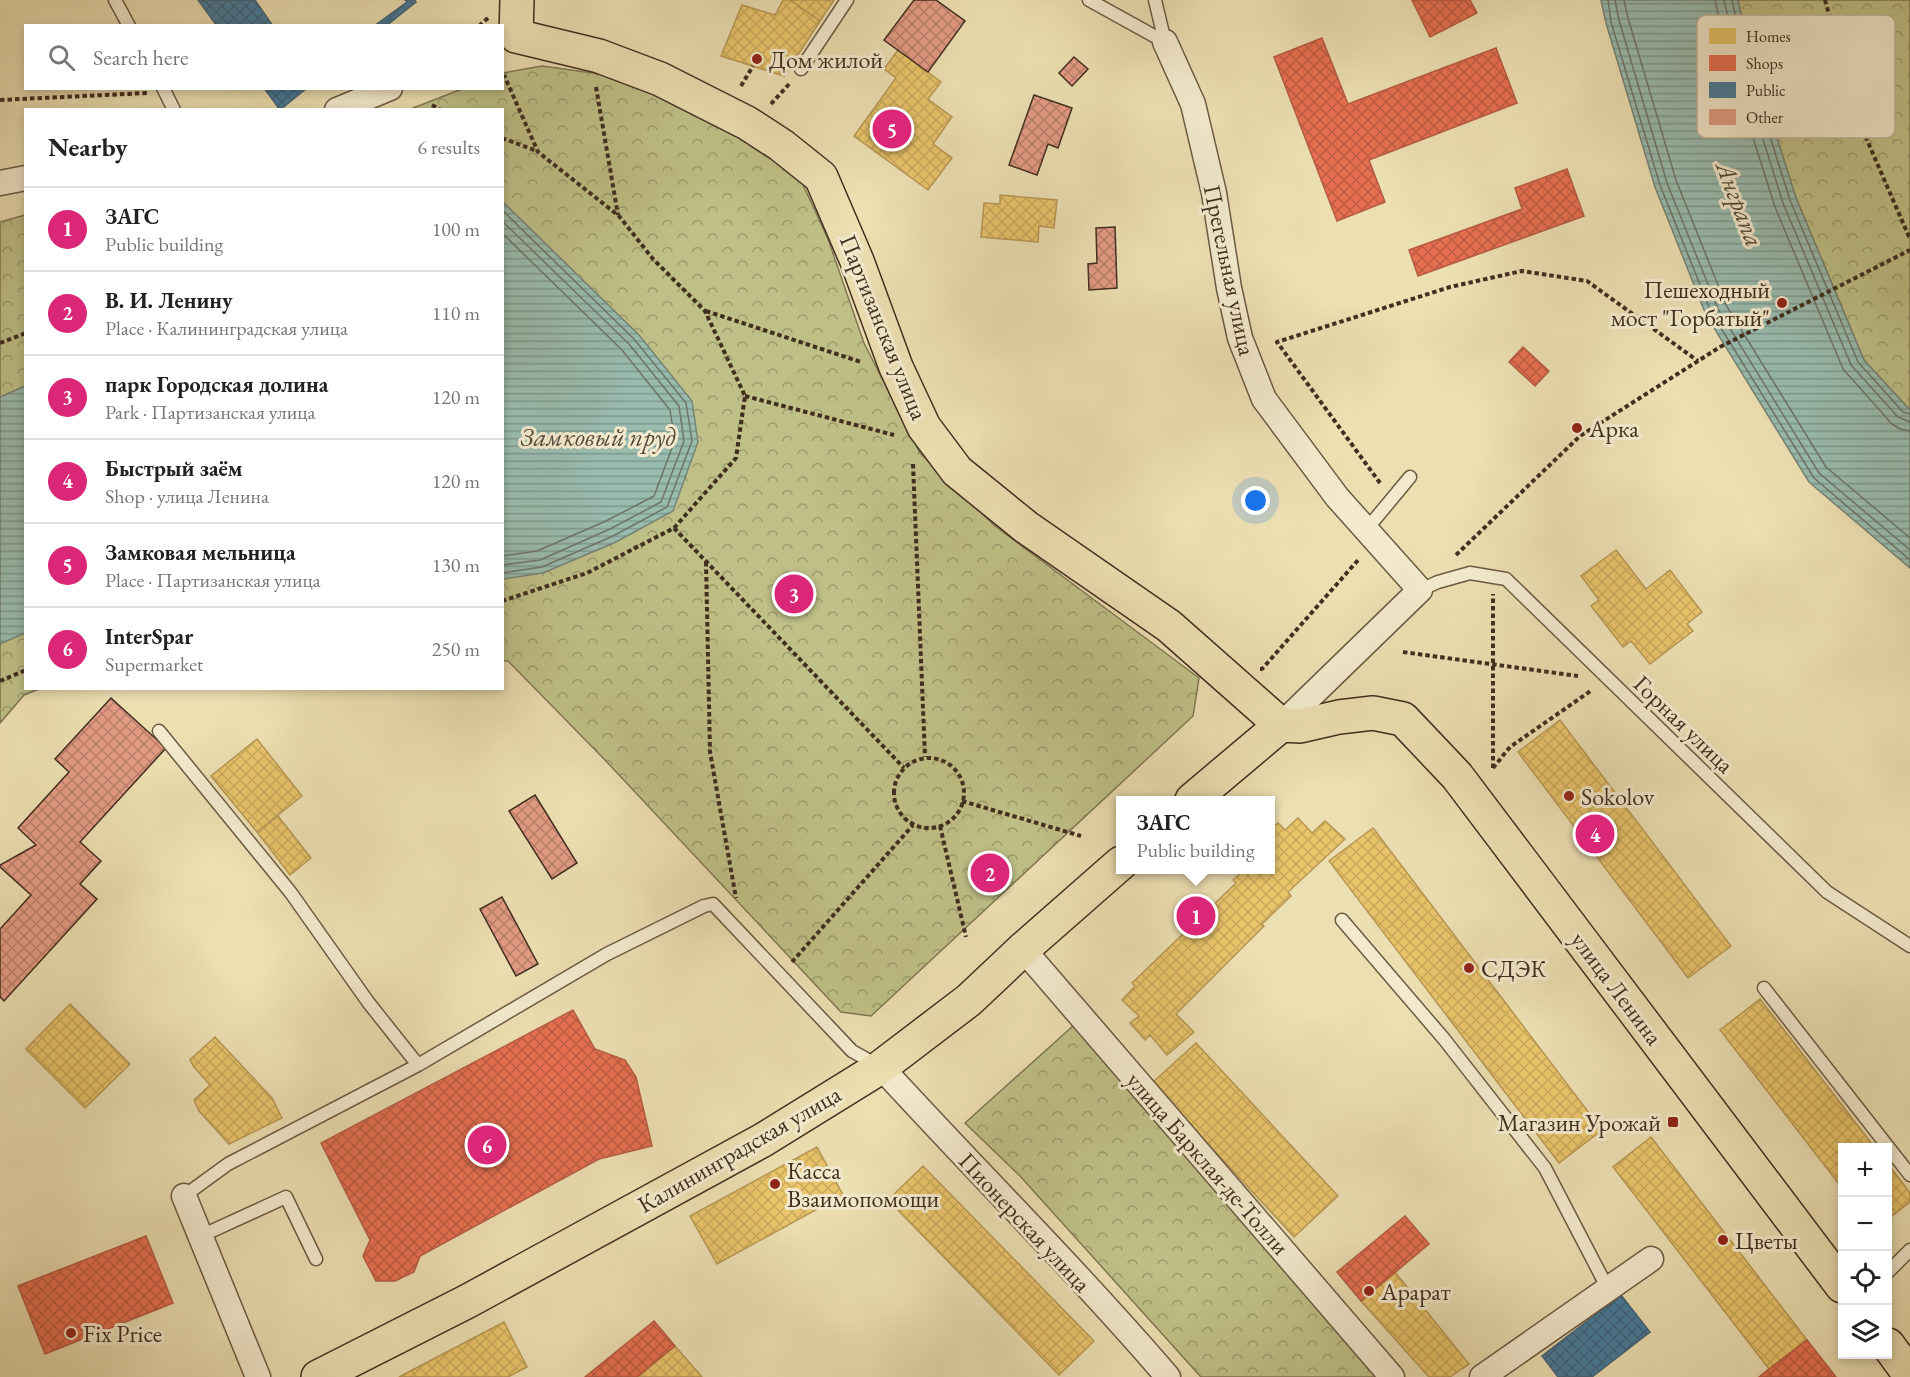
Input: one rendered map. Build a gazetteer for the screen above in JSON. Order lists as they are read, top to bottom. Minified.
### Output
{"streets":{"main road":["Партизанская улица","улица Ленина","Калининградская улица"],"street":["Прегельная улица","улица Барклая-де-Толли","Пионерская улица"],"lane":["Горная улица"]},"crossings":[["Прегельная улица","Горная улица"],["Партизанская улица","улица Ленина"],["Калининградская улица","улица Барклая-де-Толли"],["Калининградская улица","Пионерская улица"]],"water":["Анграпа","Замковый пруд"],"places":{"other":["Дом жилой","Пешеходный мост \"Горбатый\"","Арка","Sokolov","СДЭК","Касса Взаимопомощи","Цветы","Арарат","Fix Price"],"transit":["Магазин Урожай"]},"legend":["Homes","Shops","Public","Other"],"page":{"search":"Search here","pins":["5","3","4","2","1","6"],"heading":["Nearby","6 results"],"list":[{"mark":"1","name":"ЗАГС","note":"Public building","value":"100 m"},{"mark":"2","name":"В. И. Ленину","note":"Place · Калининградская улица","value":"110 m"},{"mark":"3","name":"парк Городская долина","note":"Park · Партизанская улица","value":"120 m"},{"mark":"4","name":"Быстрый заём","note":"Shop · улица Ленина","value":"120 m"},{"mark":"5","name":"Замковая мельница","note":"Place · Партизанская улица","value":"130 m"},{"mark":"6","name":"InterSpar","note":"Supermarket","value":"250 m"}],"popup":["ЗАГС","Public building"],"map_buttons":["+","−"]}}
